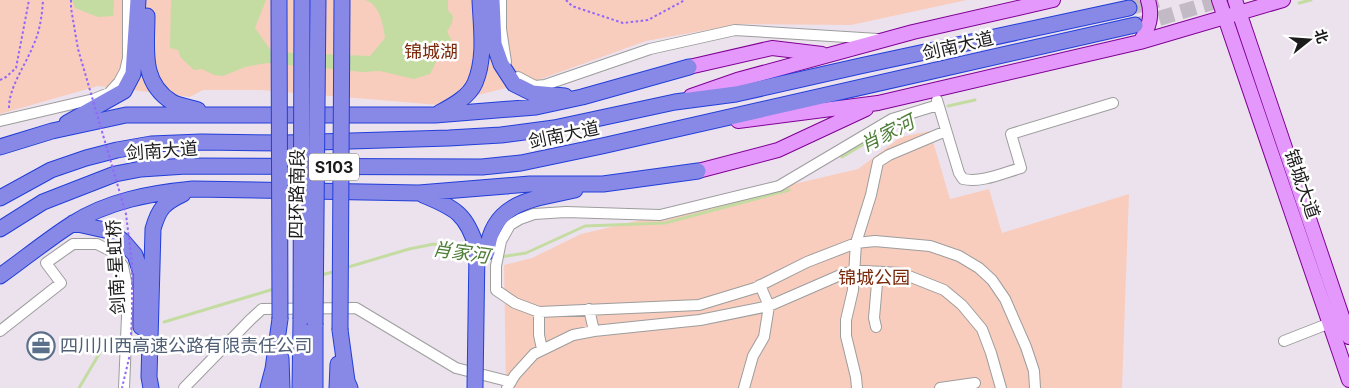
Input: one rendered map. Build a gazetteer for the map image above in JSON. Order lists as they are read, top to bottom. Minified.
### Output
{"streets":{"highway":["剑南大道","S103","四环路南段"],"main road":["锦城大道"],"path":["剑南·星虹桥"]},"water":["肖家河"],"parks":["锦城湖","锦城公园"],"places":{"office":["四川川西高速公路有限责任公司"]},"north":"right"}
